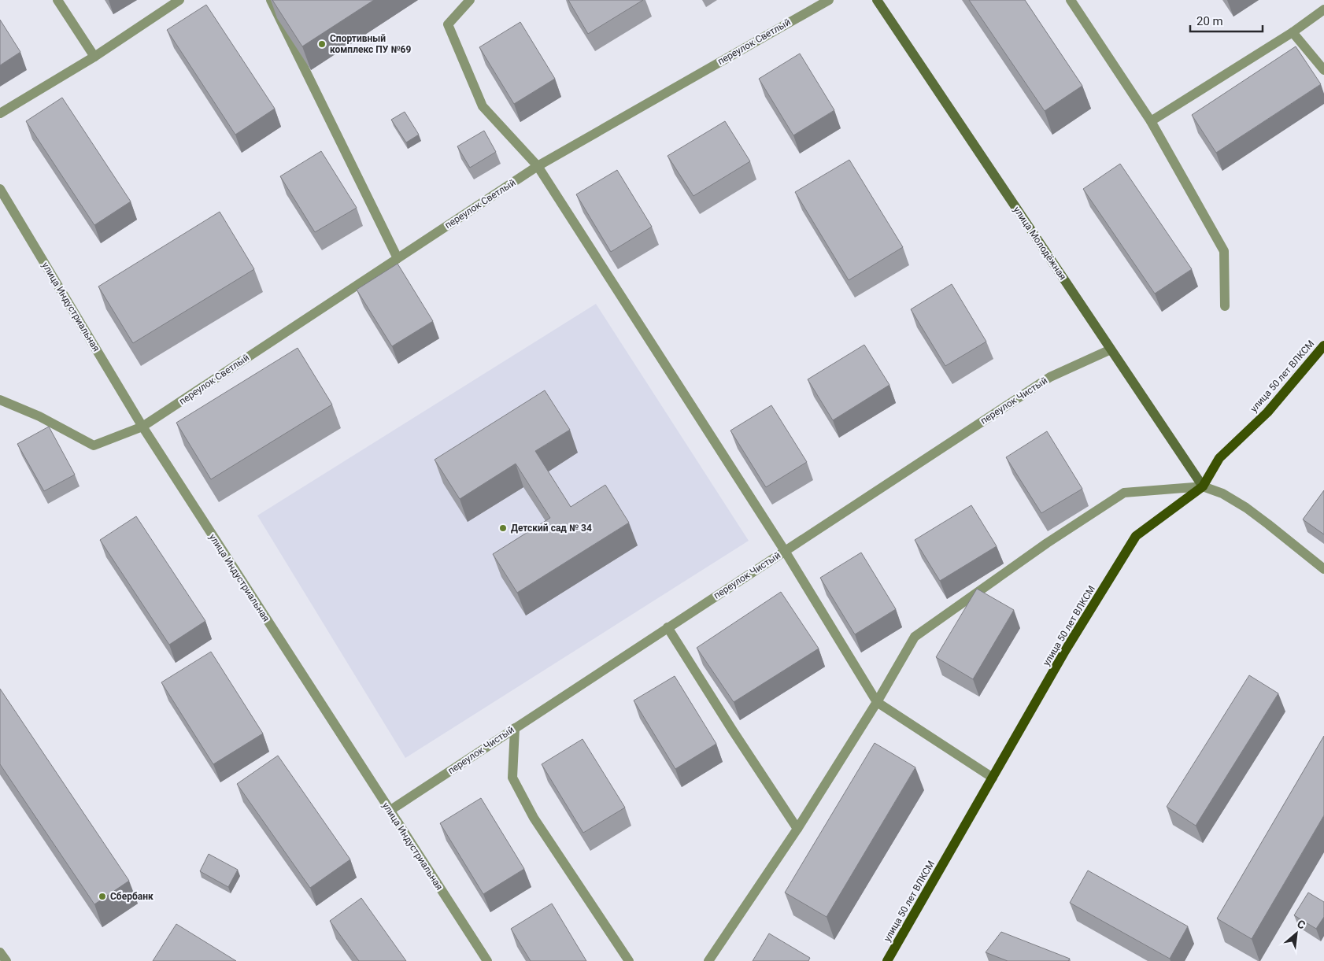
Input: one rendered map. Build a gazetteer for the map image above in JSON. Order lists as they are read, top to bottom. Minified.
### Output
{"streets":{"main road":["улица Молодёжная","улица 50 лет ВЛКСМ"],"street":["переулок Светлый","улица Индустриальная","переулок Чистый"]},"crossings":[["переулок Светлый","улица Индустриальная"],["улица Молодёжная","улица 50 лет ВЛКСМ"],["улица Молодёжная","переулок Чистый"],["улица Индустриальная","переулок Чистый"]],"places":["Спортивный комплекс ПУ №69","Детский сад № 34","Сбербанк"],"scale_bar":"20 m","north":"top right"}
